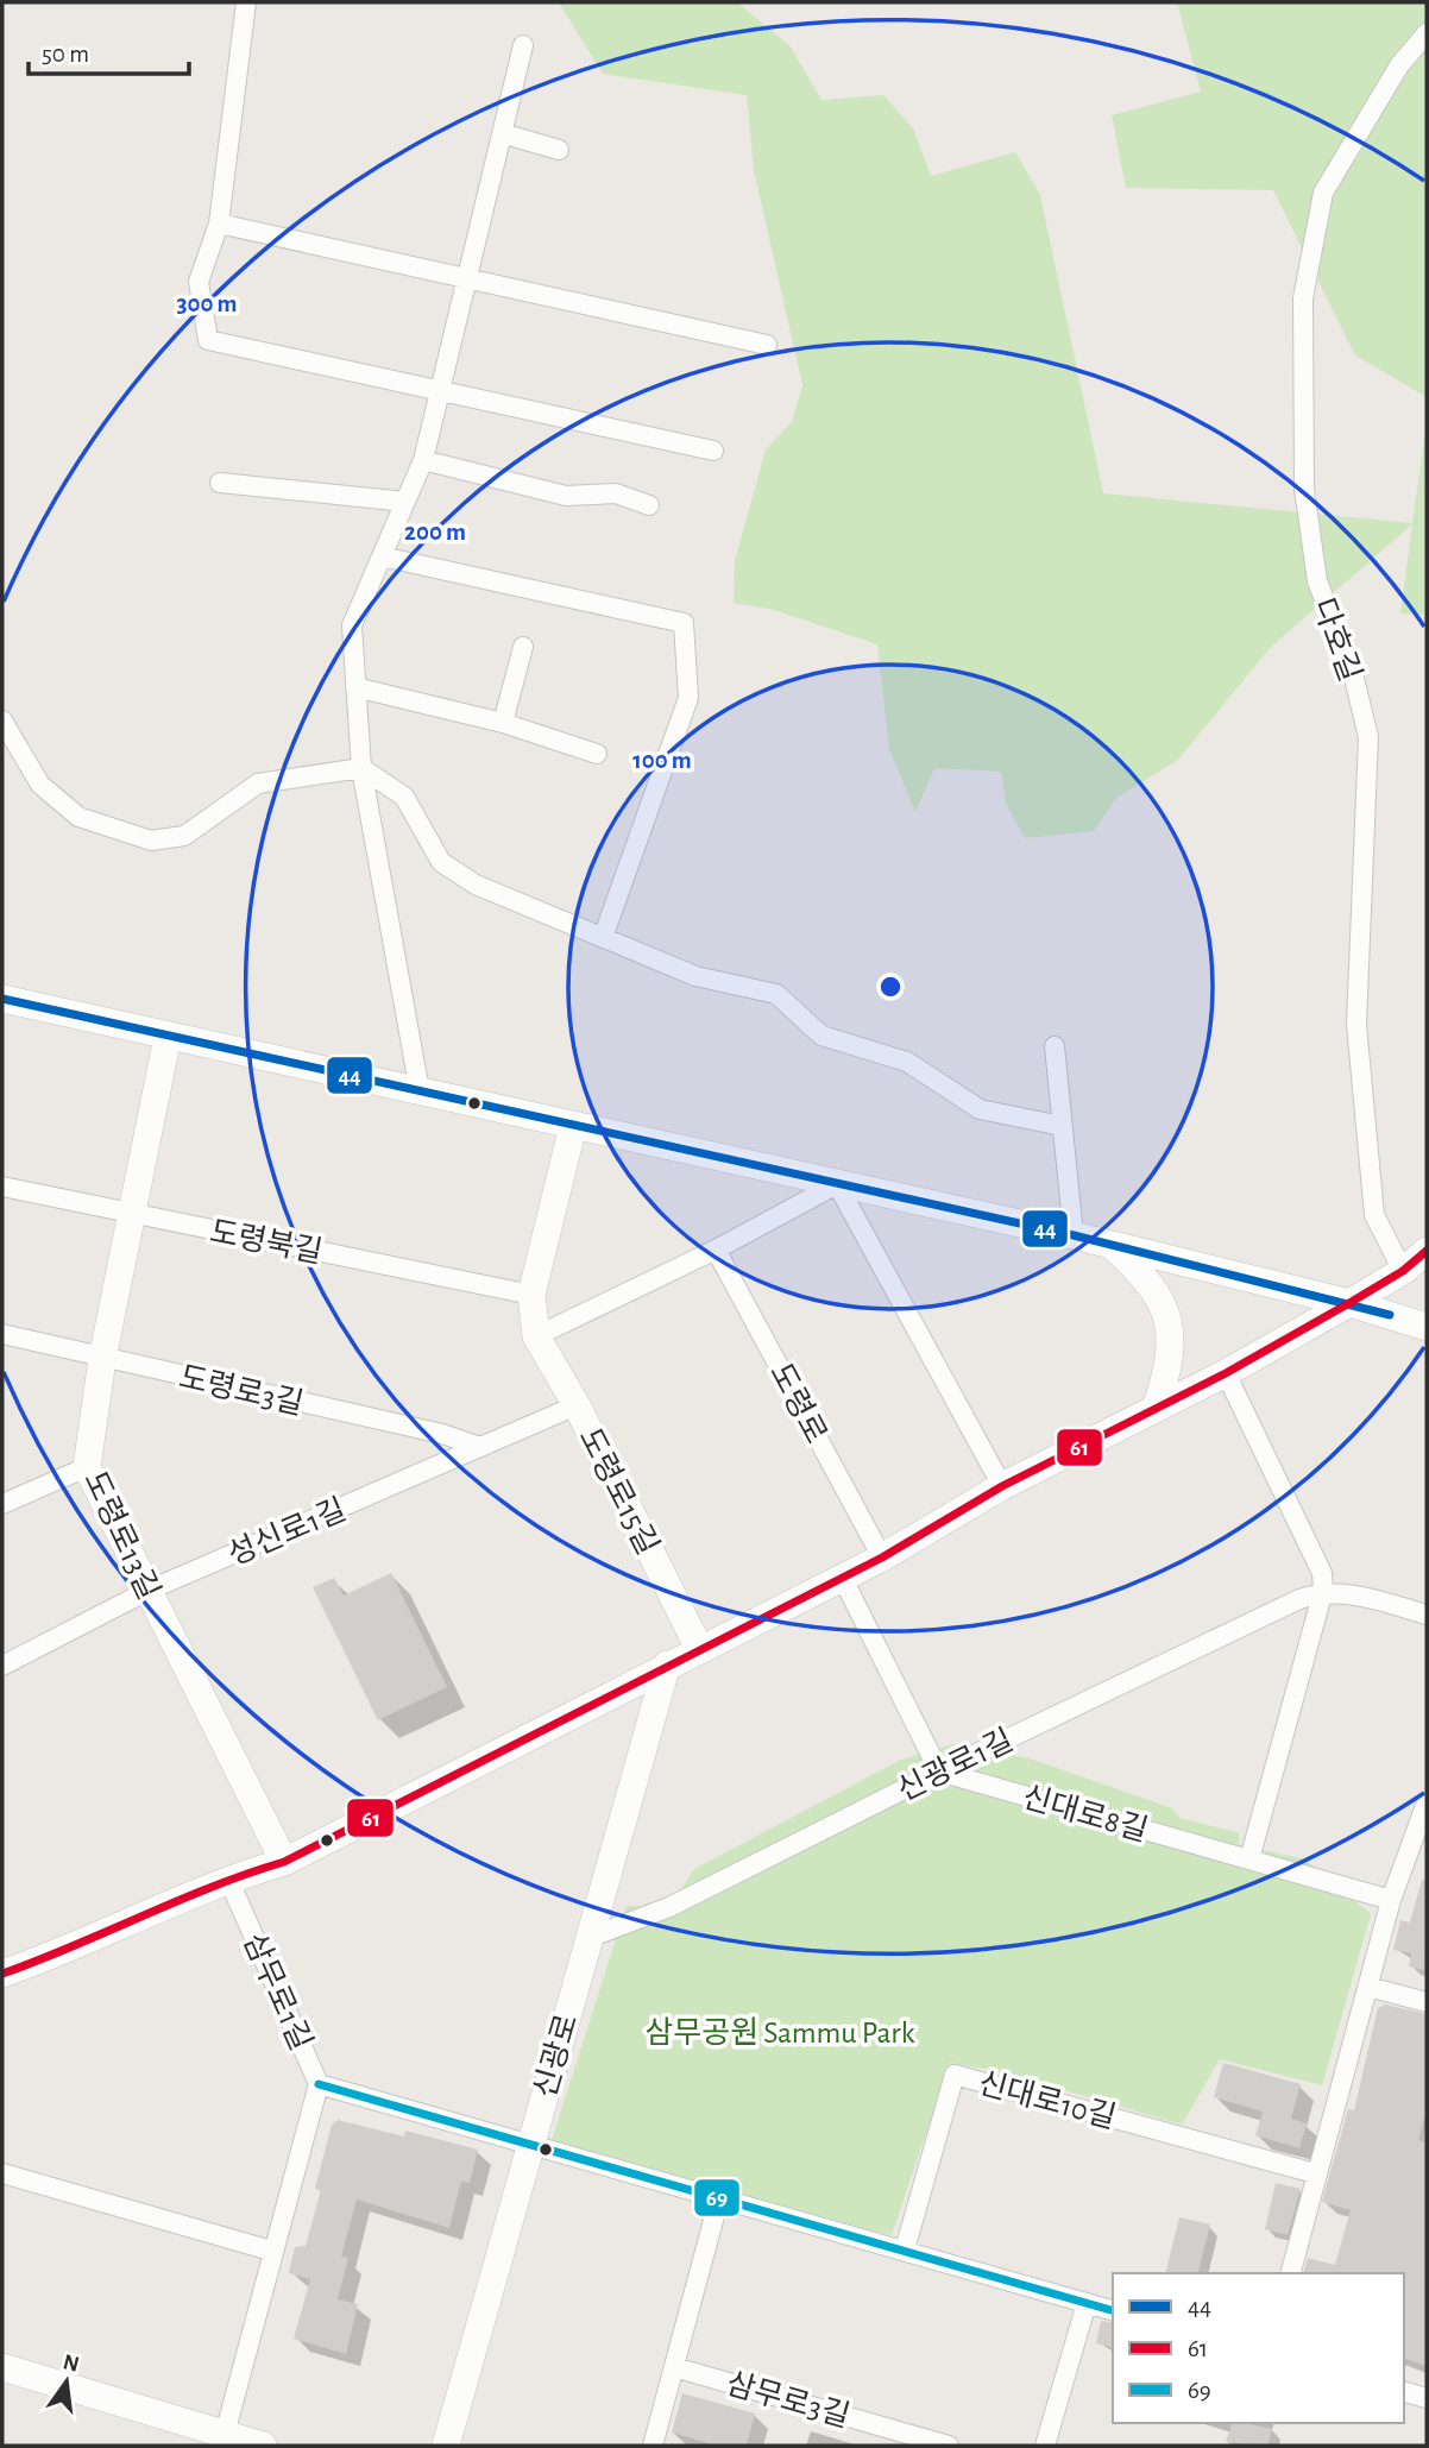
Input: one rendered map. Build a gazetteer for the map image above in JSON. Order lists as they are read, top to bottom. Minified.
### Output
{"streets":{"main road":["도령로15길","도령로13길","신광로"],"street":["다호길","도령북길","도령로3길","도령로","성신로1길","신광로1길","신대로8길","삼무로1길","신대로10길","삼무로3길"]},"crossings":[["도령북길","도령로15길"],["도령북길","도령로13길"],["도령로3길","성신로1길"],["도령로3길","도령로13길"],["도령로15길","성신로1길"],["성신로1길","도령로13길"],["신광로1길","신대로8길"],["신광로1길","신광로"]],"parks":["삼무공원 Sammu Park"],"lines":["transit line 44","transit line 61","transit line 69"],"legend":["44","61","69"],"scale_bar":"50 m","north":"top","rings":["300 m","200 m","100 m"]}
